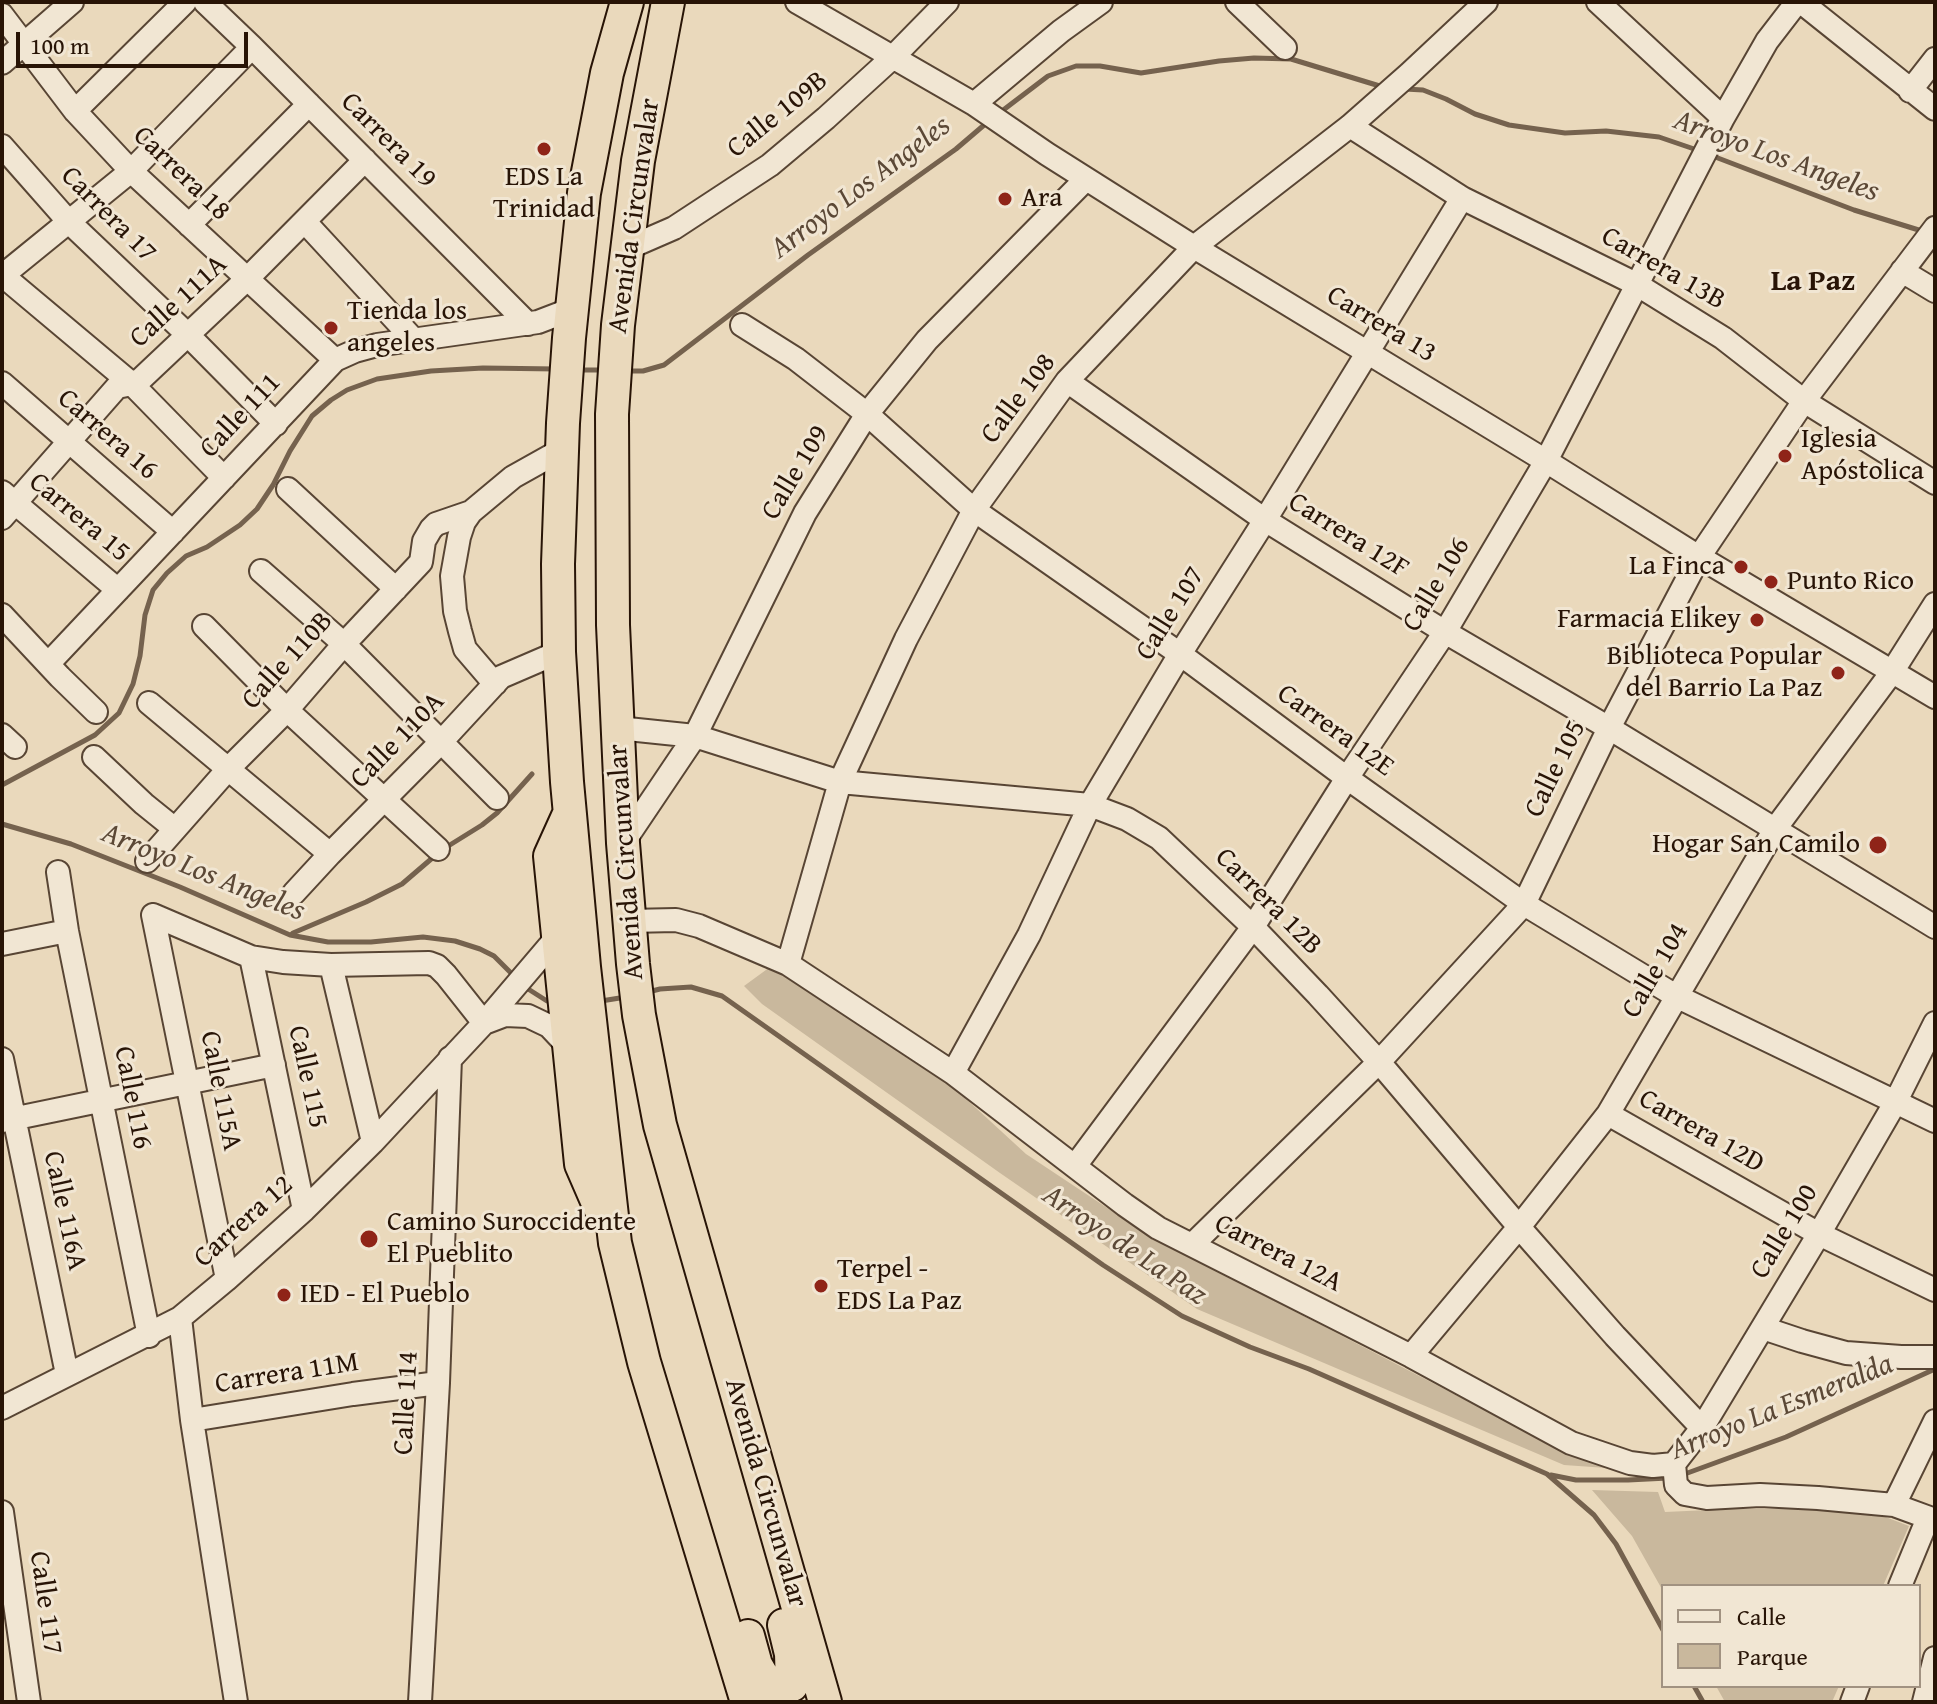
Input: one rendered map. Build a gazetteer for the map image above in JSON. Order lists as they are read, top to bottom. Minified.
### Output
{"streets":{"highway":["Avenida Circunvalar"],"street":["Calle 109B","Carrera 19","Carrera 18","Carrera 17","Carrera 13B","Calle 111A","Carrera 13","Calle 108","Calle 111","Carrera 16","Calle 109","Carrera 15","Carrera 12F","Calle 106","Calle 107","Calle 110B","Carrera 12E","Calle 110A","Calle 105","Carrera 12B","Calle 104","Calle 115","Calle 115A","Calle 116","Carrera 12D","Calle 116A","Carrera 12","Calle 100","Carrera 12A","Carrera 11M","Calle 114","Calle 117"]},"crossings":[["Calle 109B","Avenida Circunvalar"],["Calle 109B","Carrera 13"],["Carrera 19","Calle 111A"],["Carrera 19","Calle 111"],["Carrera 18","Calle 111A"],["Carrera 18","Calle 111"],["Carrera 17","Calle 111A"],["Carrera 17","Calle 111"],["Avenida Circunvalar","Calle 111"],["Avenida Circunvalar","Calle 109"],["Avenida Circunvalar","Calle 110B"],["Avenida Circunvalar","Calle 110A"],["Avenida Circunvalar","Carrera 12B"],["Avenida Circunvalar","Carrera 12"],["Avenida Circunvalar","Carrera 12A"],["Carrera 13B","Calle 108"],["Carrera 13B","Calle 106"],["Carrera 13B","Calle 107"],["Carrera 13B","Calle 105"],["Calle 111A","Carrera 16"],["Calle 111A","Carrera 15"],["Carrera 13","Calle 108"],["Carrera 13","Calle 109"],["Carrera 13","Calle 106"],["Carrera 13","Calle 107"],["Carrera 13","Calle 105"],["Carrera 13","Calle 104"],["Calle 108","Carrera 12F"],["Calle 108","Carrera 12E"],["Calle 108","Carrera 12B"],["Calle 108","Carrera 12A"],["Calle 111","Carrera 16"],["Calle 111","Carrera 15"],["Calle 109","Carrera 12E"],["Calle 109","Carrera 12B"],["Carrera 12F","Calle 106"],["Carrera 12F","Calle 107"],["Carrera 12F","Calle 105"],["Carrera 12F","Calle 104"],["Calle 106","Carrera 12E"],["Calle 106","Carrera 12B"],["Calle 106","Carrera 12A"],["Calle 107","Carrera 12E"],["Calle 107","Carrera 12B"],["Calle 107","Carrera 12A"],["Calle 110B","Calle 110A"],["Carrera 12E","Calle 105"],["Carrera 12E","Calle 104"],["Carrera 12E","Calle 100"],["Calle 105","Carrera 12B"],["Calle 105","Carrera 12A"],["Carrera 12B","Calle 104"],["Carrera 12B","Calle 100"],["Calle 104","Carrera 12D"],["Calle 104","Carrera 12A"],["Calle 115","Calle 115A"],["Calle 115","Carrera 12"],["Calle 115A","Carrera 12"],["Calle 116","Carrera 12"],["Carrera 12D","Calle 100"],["Calle 116A","Carrera 12"],["Carrera 12","Calle 114"],["Calle 100","Carrera 12A"],["Carrera 11M","Calle 114"]],"districts":["La Paz"],"water":["Arroyo Los Angeles","Arroyo de La Paz","Arroyo La Esmeralda"],"places":["EDS La Trinidad","Ara","Tienda los angeles","Iglesia Apóstolica","La Finca","Punto Rico","Farmacia Elikey","Biblioteca Popular del Barrio La Paz","Hogar San Camilo","Camino Suroccidente El Pueblito","Terpel - EDS La Paz","IED - El Pueblo"],"legend":["Calle","Parque"],"scale_bar":"100 m"}
